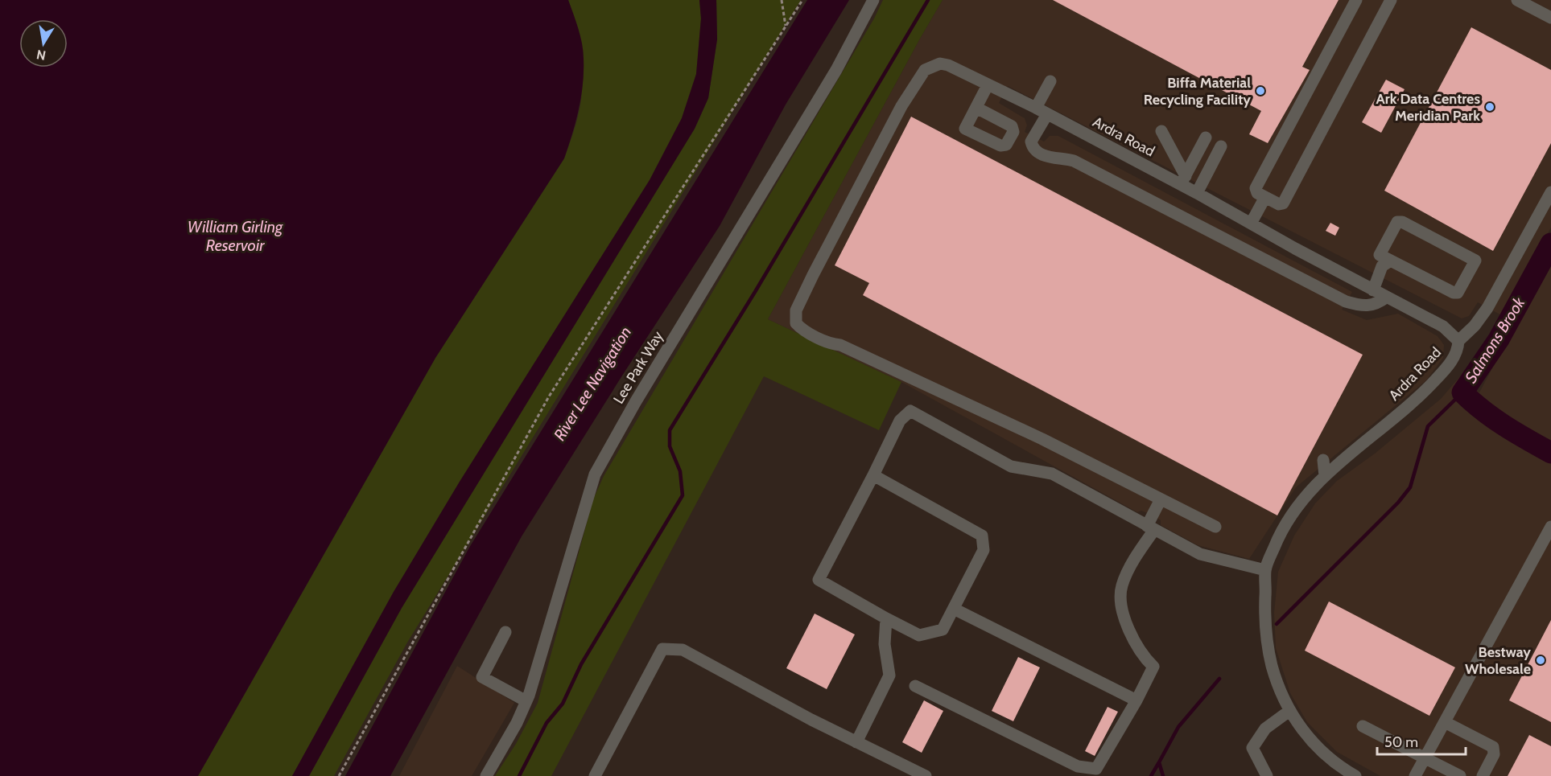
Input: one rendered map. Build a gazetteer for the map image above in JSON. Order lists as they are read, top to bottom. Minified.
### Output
{"streets":{"street":["Ardra Road","Lee Park Way"]},"water":["William Girling Reservoir","Salmons Brook","River Lee Navigation"],"places":["Biffa Material Recycling Facility","Ark Data Centres Meridian Park","Bestway Wholesale"],"scale_bar":"50 m","north":"bottom"}
